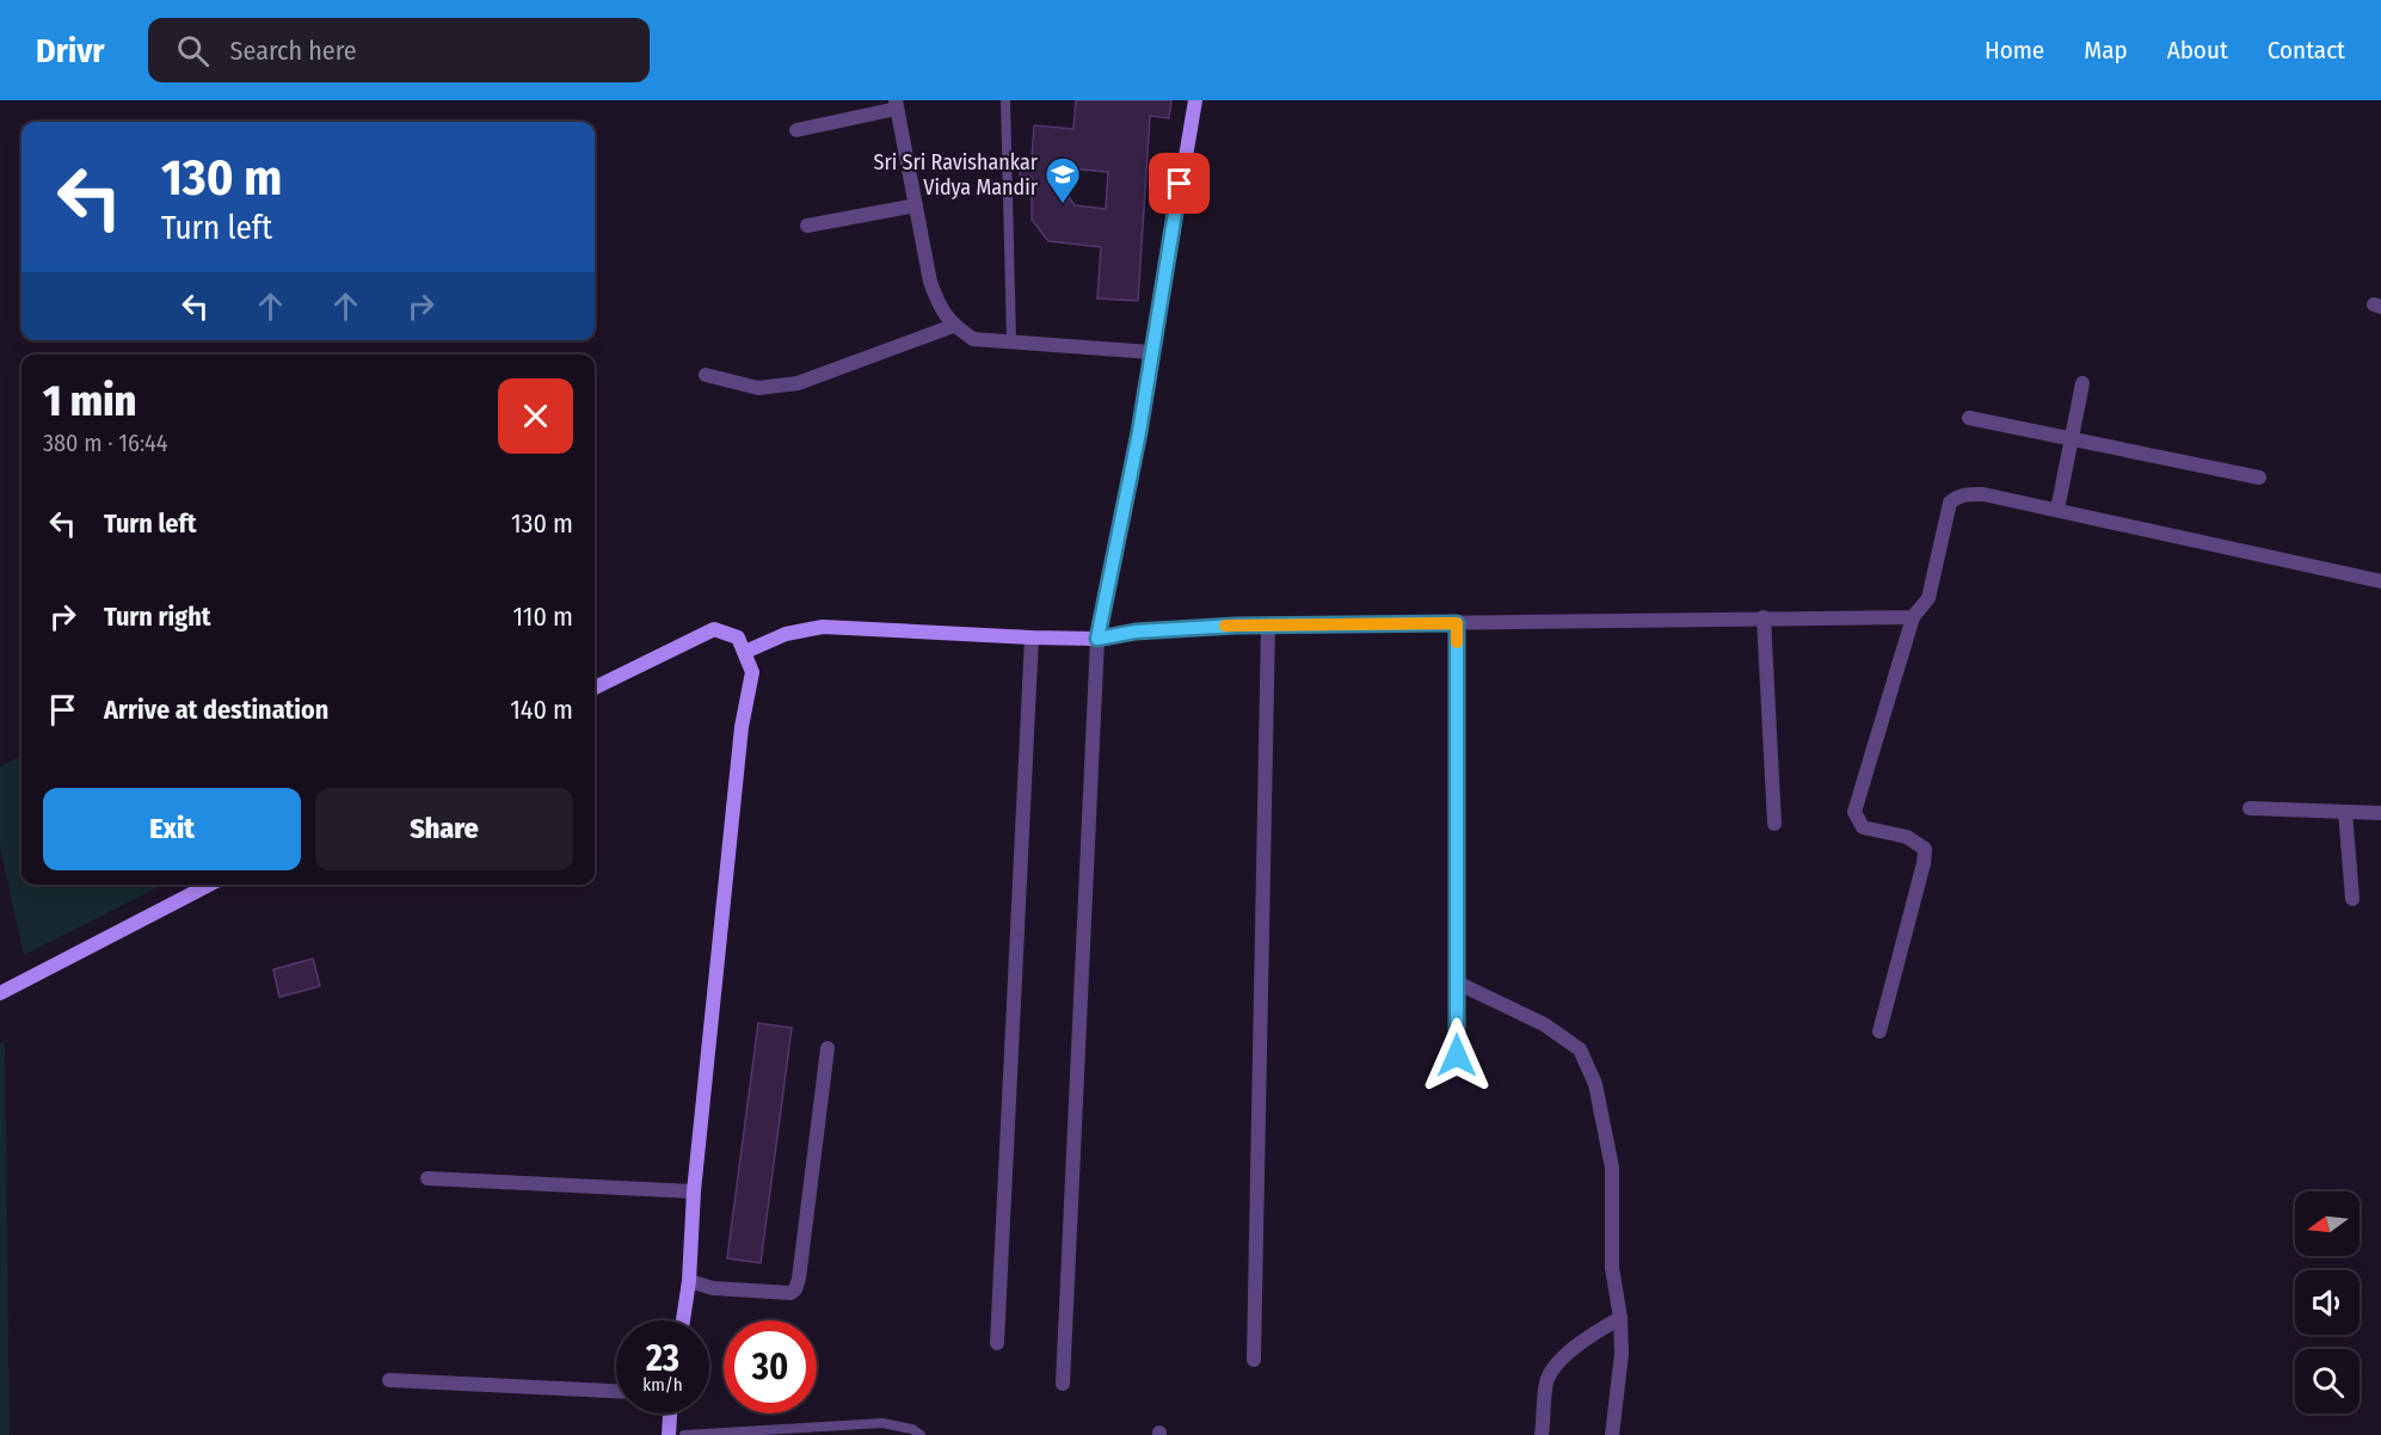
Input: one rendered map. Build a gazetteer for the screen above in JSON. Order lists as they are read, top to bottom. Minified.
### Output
{"places":{"school or university":["Sri Sri Ravishankar Vidya Mandir"]},"north":"left","page":{"header":"Drivr","search":"Search here","nav":["Home","Map","About","Contact"],"turn":["130 m","Turn left"],"heading":["1 min","380 m · 16:44"],"list":[{"name":"Turn left","value":"130 m"},{"name":"Turn right","value":"110 m"},{"name":"Arrive at destination","value":"140 m"}],"buttons":["Exit","Share"],"speed":"23 km/h","limit":"30"}}
